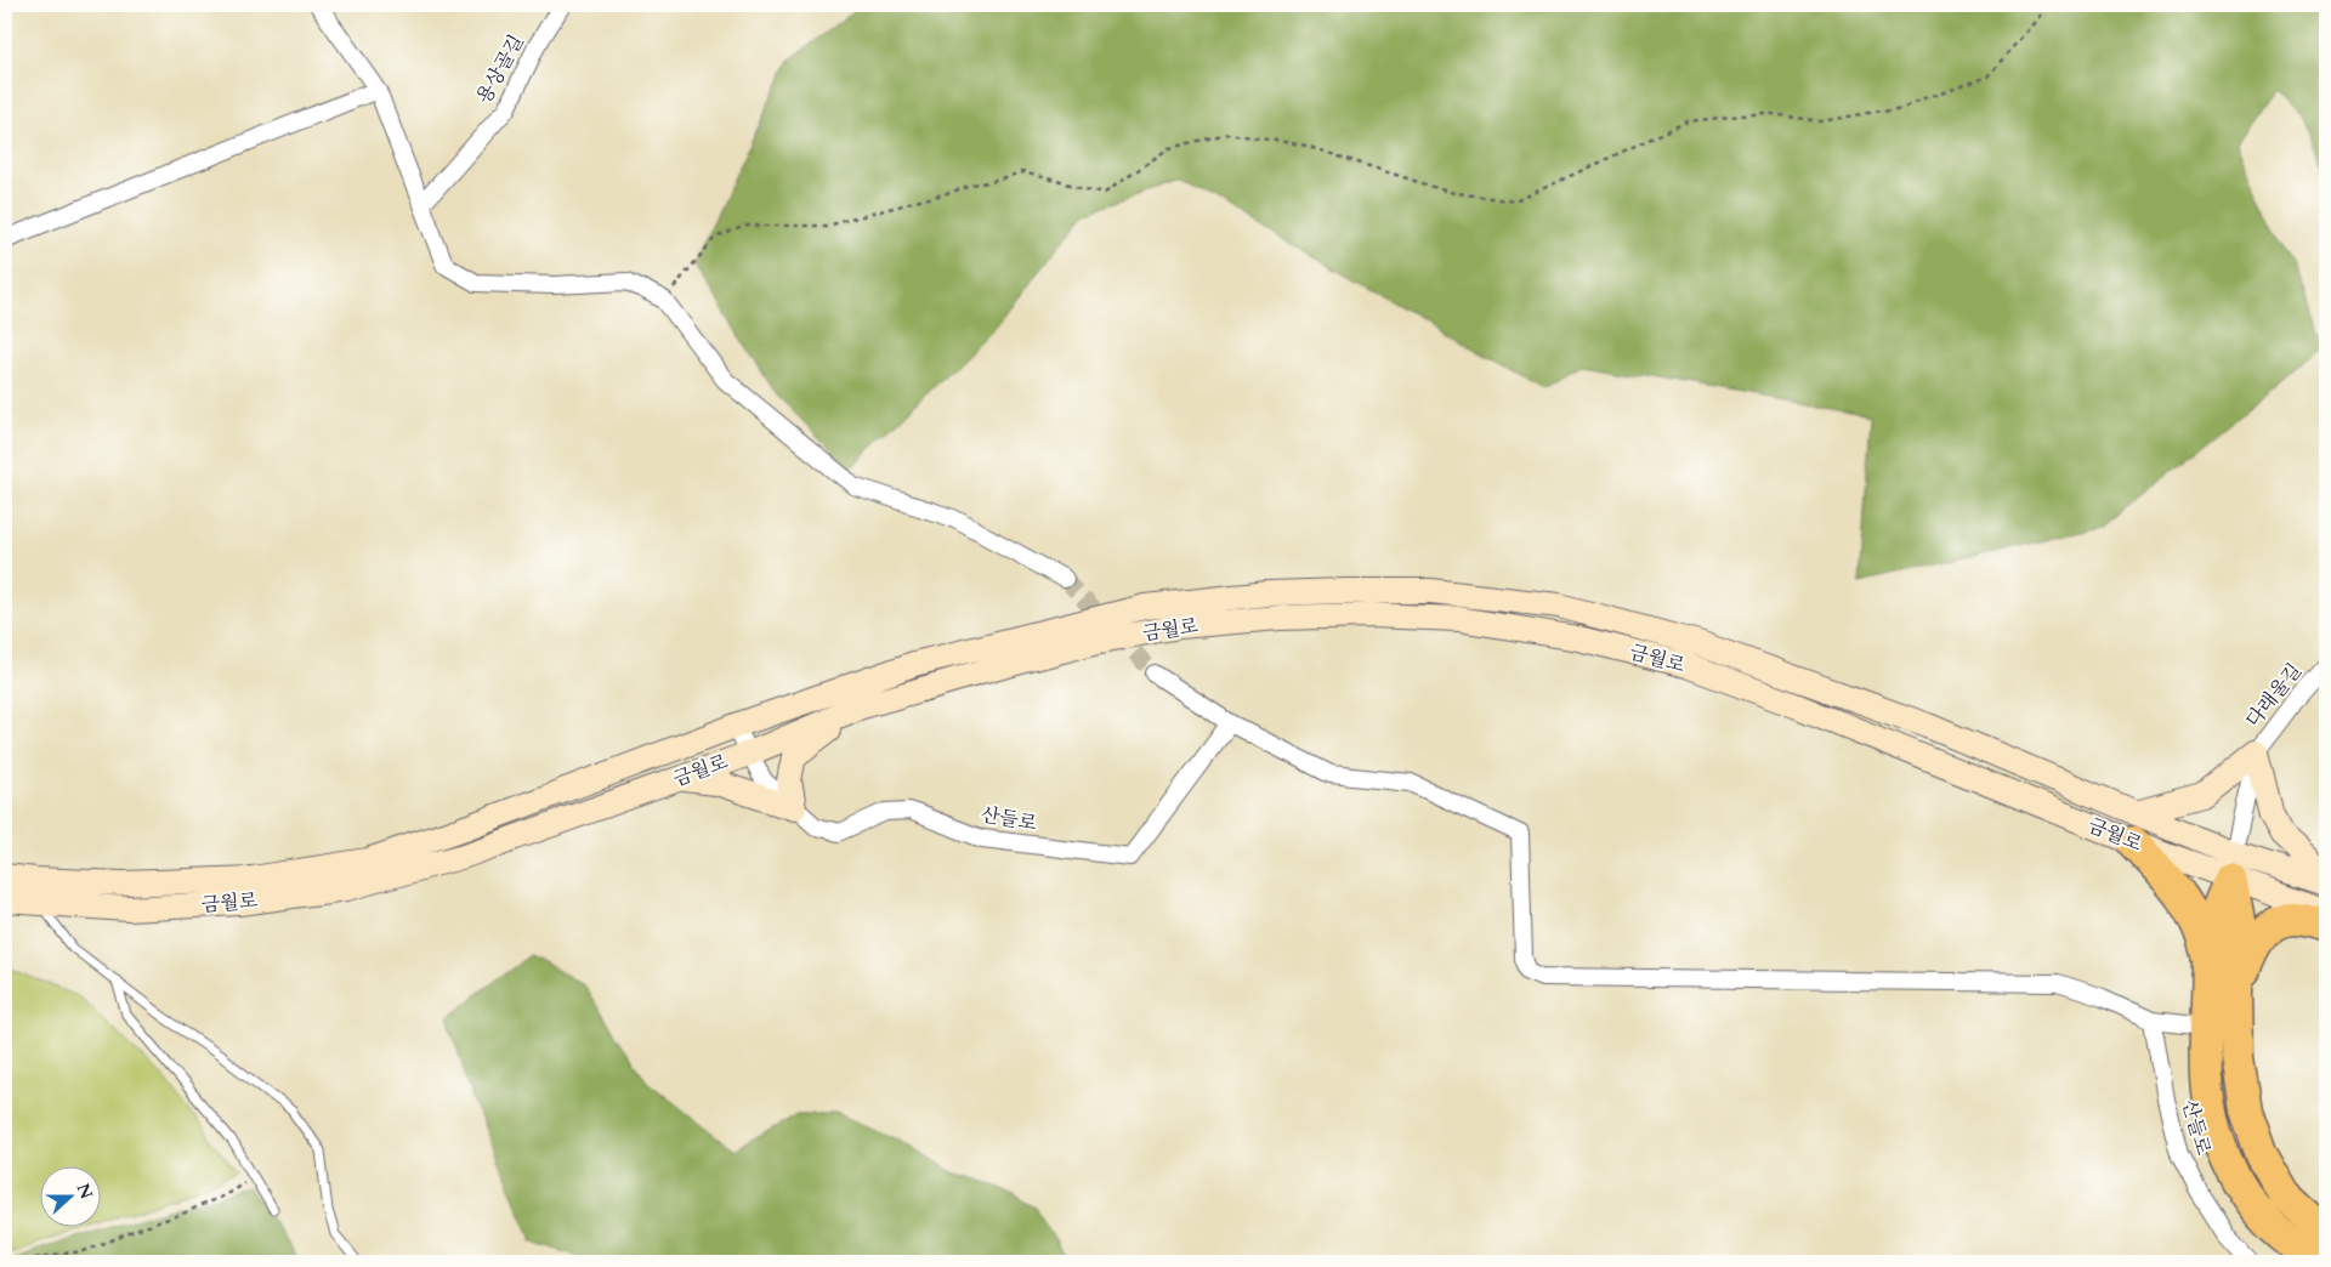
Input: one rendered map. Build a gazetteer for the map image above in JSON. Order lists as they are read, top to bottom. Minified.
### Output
{"streets":{"main road":["금월로"],"street":["용상골길","다래울길","산들로"]},"crossings":[["금월로","산들로"]],"north":"right"}
